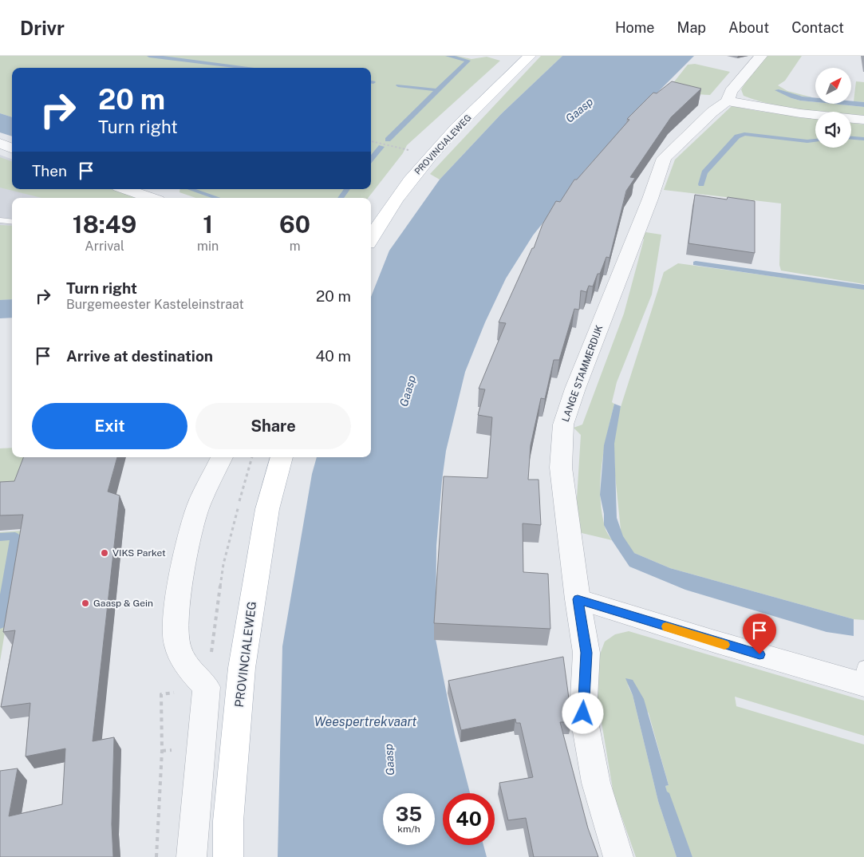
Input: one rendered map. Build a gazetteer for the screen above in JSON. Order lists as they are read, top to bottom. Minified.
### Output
{"streets":{"main road":["PROVINCIALEWEG"],"street":["LANGE STAMMERDIJK"]},"water":["Gaasp","Weespertrekvaart"],"places":["VIKS Parket","Gaasp & Gein"],"north":"top right","page":{"header":"Drivr","nav":["Home","Map","About","Contact"],"turn":["20 m","Turn right"],"then":"Then","eta":["18:49","Arrival","1","min","60","m"],"list":[{"name":"Turn right","note":"Burgemeester Kasteleinstraat","value":"20 m"},{"name":"Arrive at destination","value":"40 m"}],"buttons":["Exit","Share"],"speed":"35 km/h","limit":"40"}}
